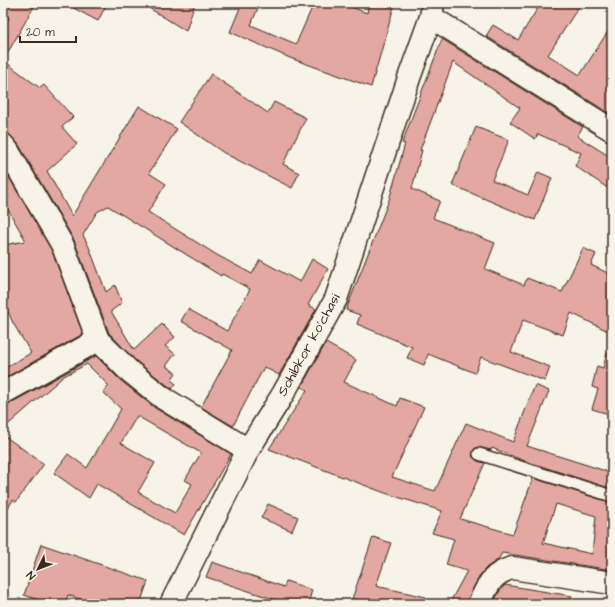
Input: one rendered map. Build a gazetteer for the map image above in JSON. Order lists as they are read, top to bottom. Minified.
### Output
{"streets":{"street":["Sohibkor ko'chasi"]},"scale_bar":"20 m","north":"bottom left"}
